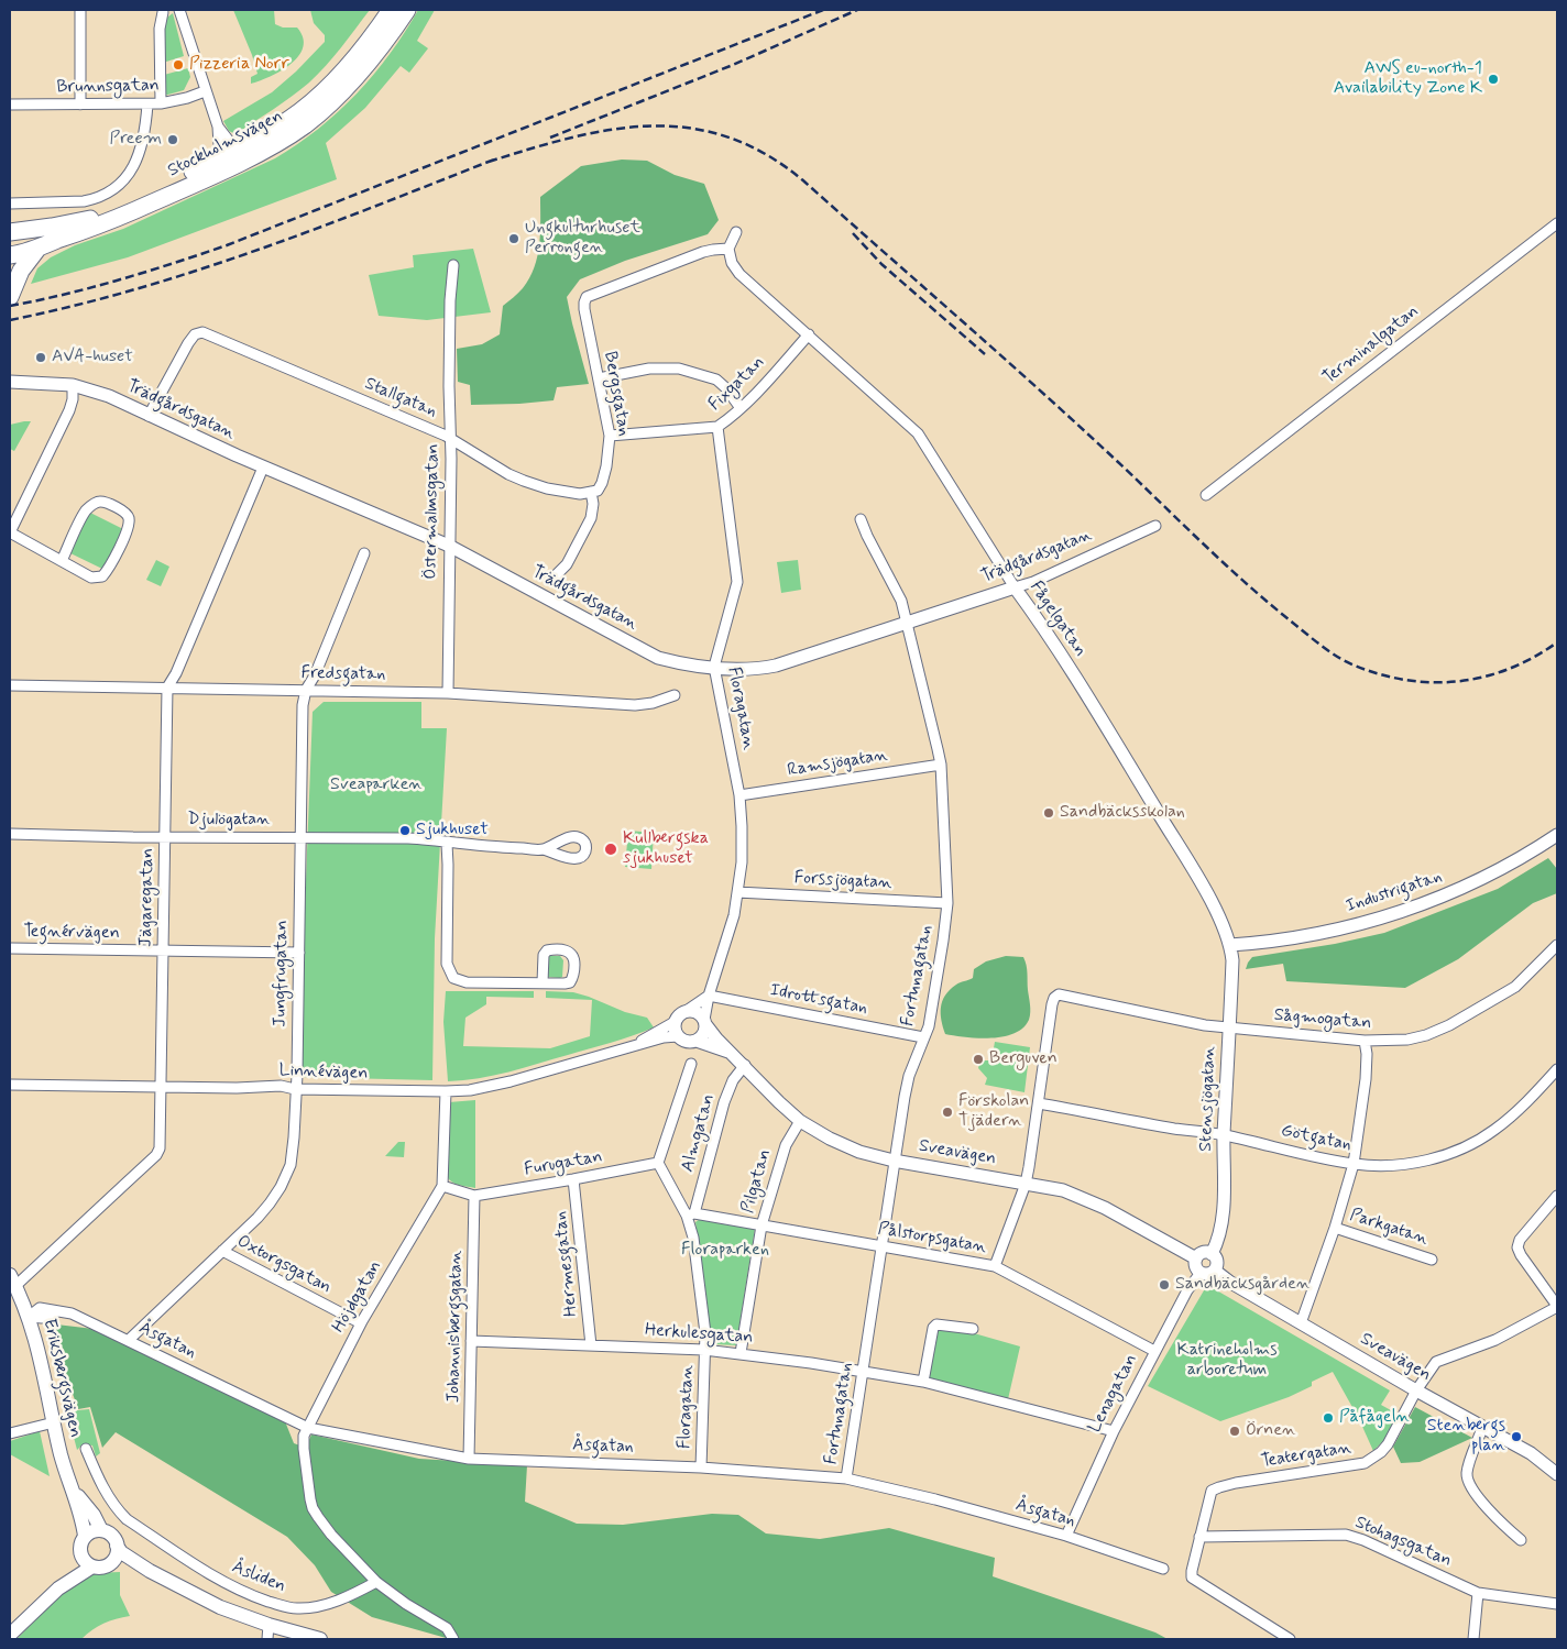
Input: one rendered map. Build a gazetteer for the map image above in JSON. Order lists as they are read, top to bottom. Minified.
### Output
{"streets":{"main road":["Stockholmsvägen","Eriksbergsvägen"],"street":["Brunnsgatan","Terminalgatan","Fixgatan","Bergsgatan","Stallgatan","Trädgårdsgatan","Östermalmsgatan","Fågelgatan","Fredsgatan","Floragatan","Ramsjögatan","Djulögatan","Forssjögatan","Industrigatan","Jägaregatan","Tegnérvägen","Jungfrugatan","Fortunagatan","Idrottsgatan","Sågmogatan","Linnévägen","Stensjögatan","Almgatan","Götgatan","Sveavägen","Furugatan","Pilgatan","Parkgatan","Pålstorpsgatan","Hermesgatan","Oxtorgsgatan","Höjdgatan","Johannisbergsgatan","Herkulesgatan","Åsgatan","Lenagatan","Teatergatan","Stohagsgatan","Åsliden"]},"crossings":[["Fixgatan","Bergsgatan"],["Fixgatan","Fågelgatan"],["Fixgatan","Floragatan"],["Bergsgatan","Stallgatan"],["Bergsgatan","Fågelgatan"],["Stallgatan","Trädgårdsgatan"],["Stallgatan","Östermalmsgatan"],["Trädgårdsgatan","Östermalmsgatan"],["Trädgårdsgatan","Fågelgatan"],["Trädgårdsgatan","Floragatan"],["Trädgårdsgatan","Jägaregatan"],["Trädgårdsgatan","Fortunagatan"],["Östermalmsgatan","Fredsgatan"],["Fågelgatan","Industrigatan"],["Fågelgatan","Stensjögatan"],["Fredsgatan","Jägaregatan"],["Fredsgatan","Jungfrugatan"],["Floragatan","Ramsjögatan"],["Floragatan","Forssjögatan"],["Floragatan","Idrottsgatan"],["Floragatan","Linnévägen"],["Floragatan","Almgatan"],["Floragatan","Sveavägen"],["Floragatan","Furugatan"],["Floragatan","Pålstorpsgatan"],["Floragatan","Herkulesgatan"],["Floragatan","Åsgatan"],["Ramsjögatan","Fortunagatan"],["Djulögatan","Jägaregatan"],["Djulögatan","Jungfrugatan"],["Forssjögatan","Fortunagatan"],["Industrigatan","Stensjögatan"],["Jägaregatan","Tegnérvägen"],["Jägaregatan","Linnévägen"],["Jägaregatan","Eriksbergsvägen"],["Tegnérvägen","Jungfrugatan"],["Jungfrugatan","Linnévägen"],["Jungfrugatan","Oxtorgsgatan"],["Jungfrugatan","Åsgatan"],["Fortunagatan","Idrottsgatan"],["Fortunagatan","Sveavägen"],["Fortunagatan","Pålstorpsgatan"],["Fortunagatan","Herkulesgatan"],["Fortunagatan","Åsgatan"],["Sågmogatan","Stensjögatan"],["Sågmogatan","Götgatan"],["Sågmogatan","Parkgatan"],["Linnévägen","Sveavägen"],["Linnévägen","Höjdgatan"],["Stensjögatan","Götgatan"],["Stensjögatan","Sveavägen"],["Stensjögatan","Lenagatan"],["Almgatan","Sveavägen"],["Almgatan","Pålstorpsgatan"],["Götgatan","Parkgatan"],["Sveavägen","Pilgatan"],["Sveavägen","Parkgatan"],["Sveavägen","Lenagatan"],["Sveavägen","Teatergatan"],["Furugatan","Hermesgatan"],["Furugatan","Johannisbergsgatan"],["Pilgatan","Pålstorpsgatan"],["Pilgatan","Herkulesgatan"],["Pålstorpsgatan","Lenagatan"],["Hermesgatan","Herkulesgatan"],["Oxtorgsgatan","Höjdgatan"],["Höjdgatan","Åsgatan"],["Höjdgatan","Åsliden"],["Johannisbergsgatan","Herkulesgatan"],["Johannisbergsgatan","Åsgatan"],["Herkulesgatan","Lenagatan"],["Åsgatan","Eriksbergsvägen"],["Åsgatan","Lenagatan"],["Teatergatan","Stohagsgatan"]],"parks":["Sveaparken","Floraparken","Katrineholms arboretum"],"places":["Pizzeria Norr","AWS eu-north-1 Availability Zone K","Preem","Ungkulturhuset Perrongen","AVA-huset","Sandbäcksskolan","Sjukhuset","Kullbergska sjukhuset","Berguven","Förskolan Tjädern","Sandbäcksgården","Påfågeln","Örnen","Stenbergs plan"]}
